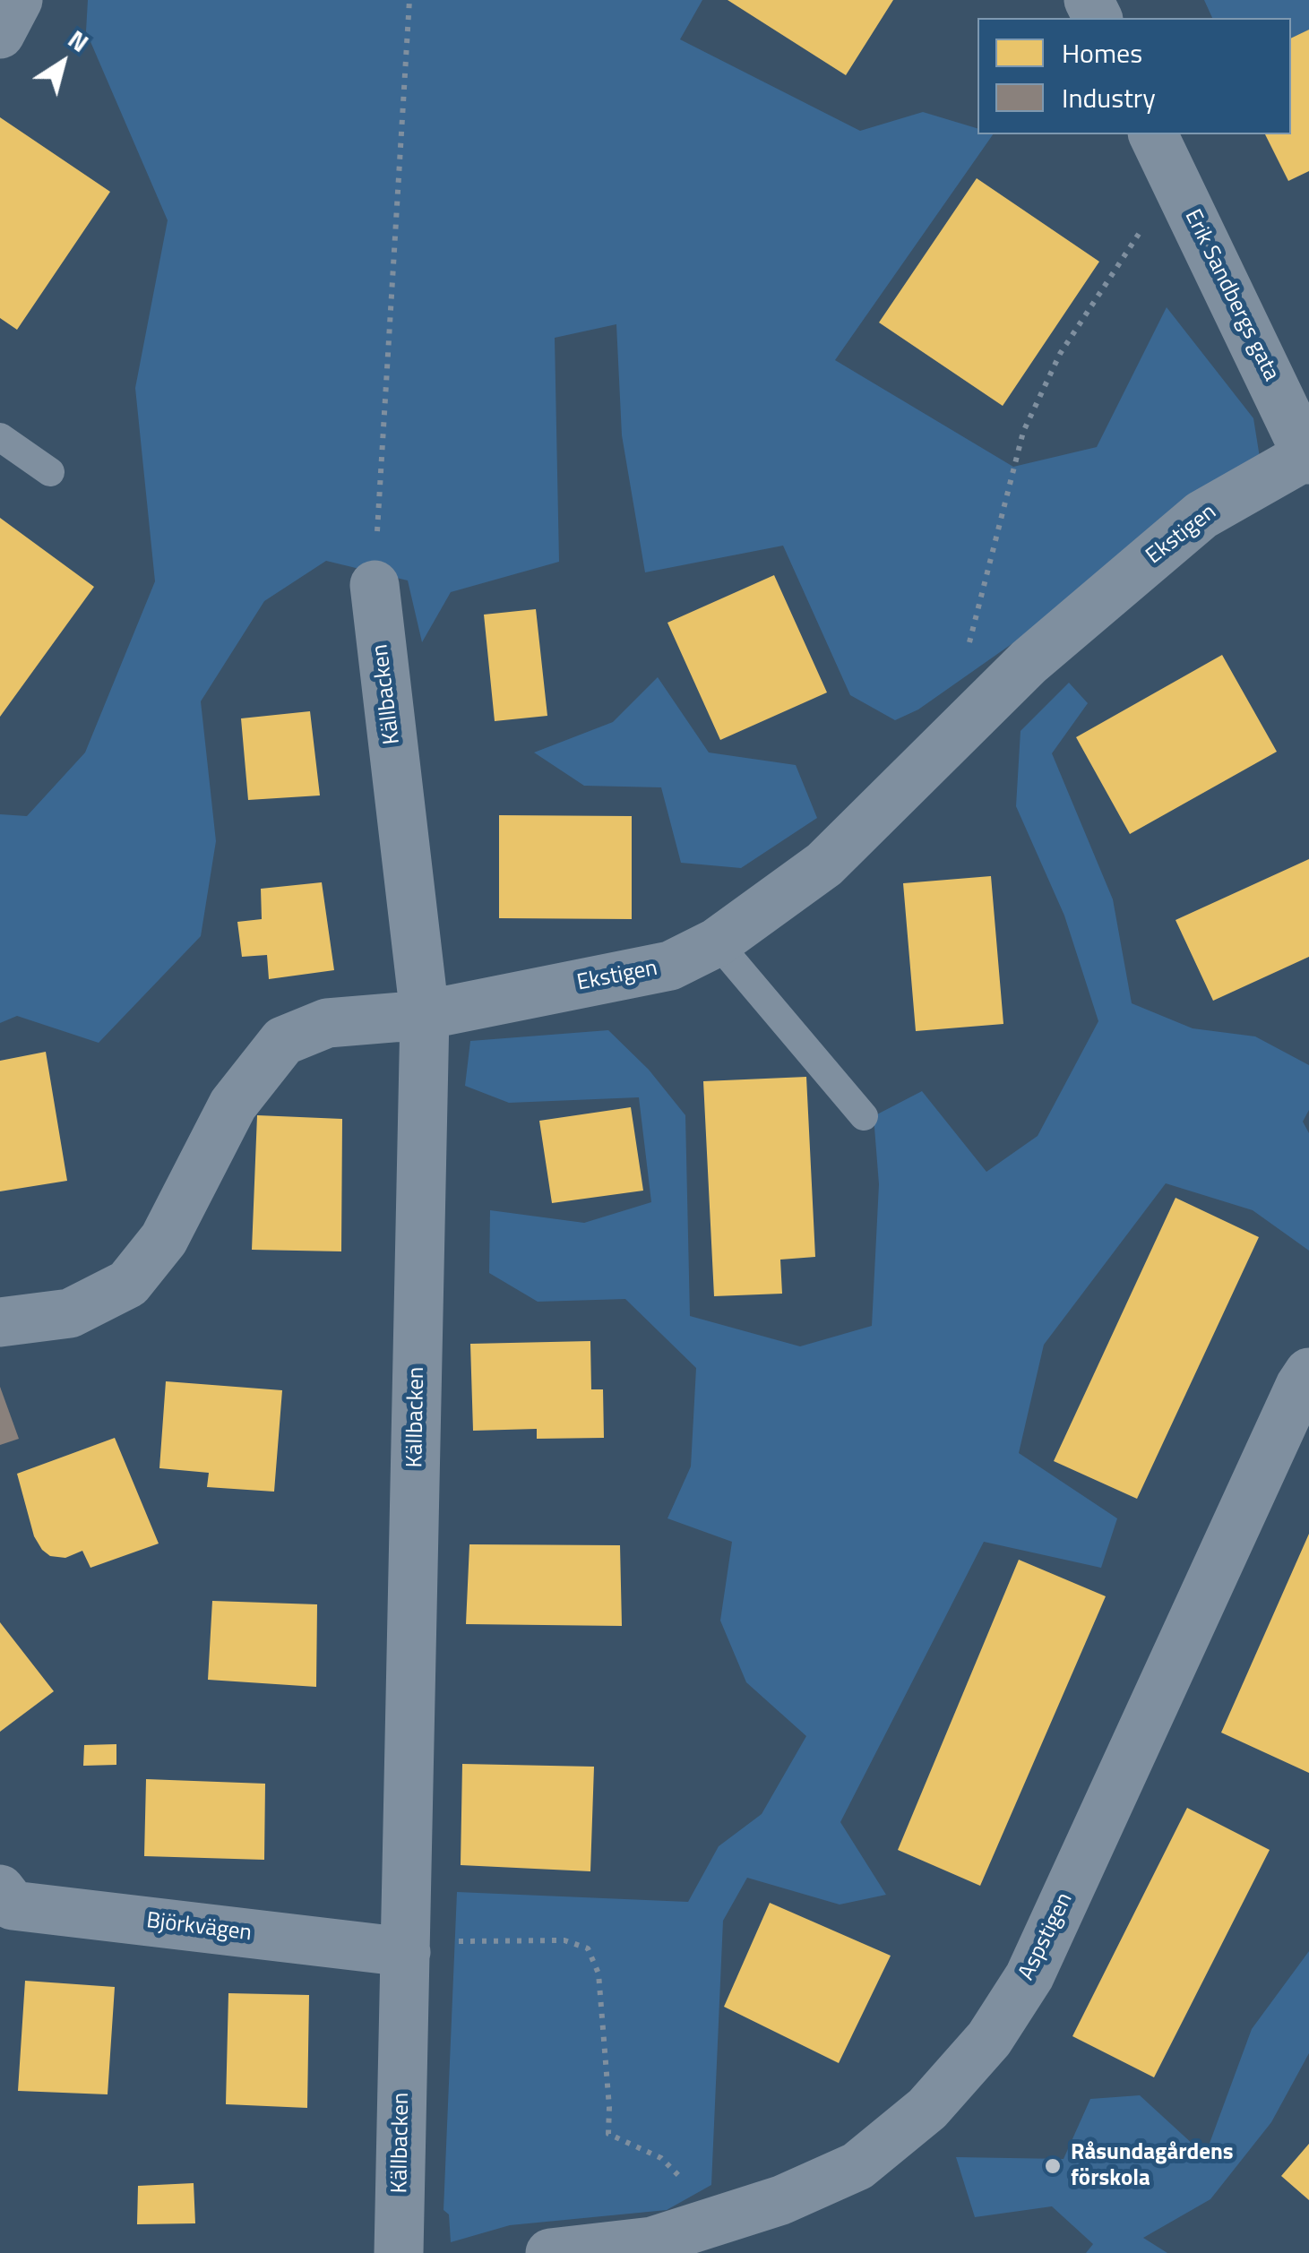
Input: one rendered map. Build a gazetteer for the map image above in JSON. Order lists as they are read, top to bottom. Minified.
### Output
{"streets":{"street":["Erik Sandbergs gata","Ekstigen","Källbacken","Björkvägen","Aspstigen"]},"crossings":[["Erik Sandbergs gata","Ekstigen"],["Ekstigen","Källbacken"],["Källbacken","Björkvägen"]],"places":["Råsundagårdens förskola"],"legend":["Homes","Industry"],"north":"top right"}
